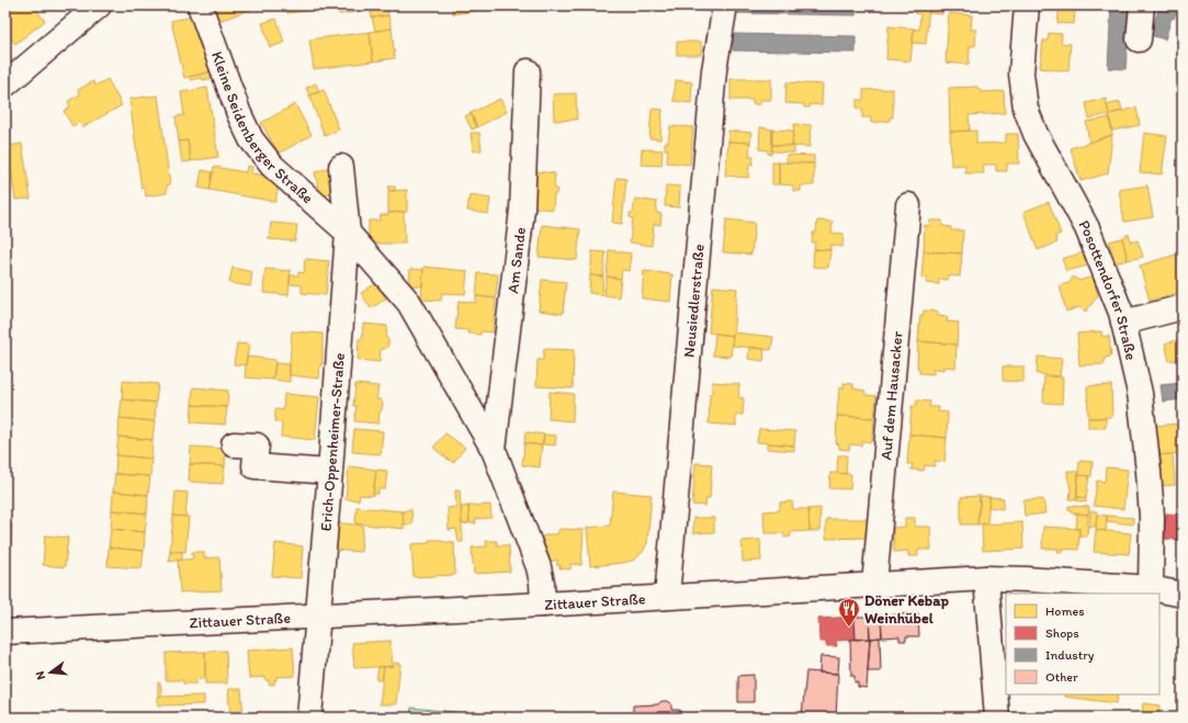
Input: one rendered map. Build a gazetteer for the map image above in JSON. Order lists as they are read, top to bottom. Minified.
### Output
{"streets":{"street":["Kleine Seidenberger Straße","Am Sande","Posottendorfer Straße","Neusiedlerstraße","Auf dem Hausacker","Erich-Oppenheimer-Straße","Zittauer Straße"]},"crossings":[["Kleine Seidenberger Straße","Am Sande"],["Kleine Seidenberger Straße","Erich-Oppenheimer-Straße"],["Am Sande","Erich-Oppenheimer-Straße"],["Am Sande","Zittauer Straße"],["Posottendorfer Straße","Zittauer Straße"],["Neusiedlerstraße","Zittauer Straße"],["Auf dem Hausacker","Zittauer Straße"],["Erich-Oppenheimer-Straße","Zittauer Straße"]],"places":{"restaurant":["Döner Kebap Weinhübel"]},"legend":["Homes","Shops","Industry","Other"],"north":"left"}
